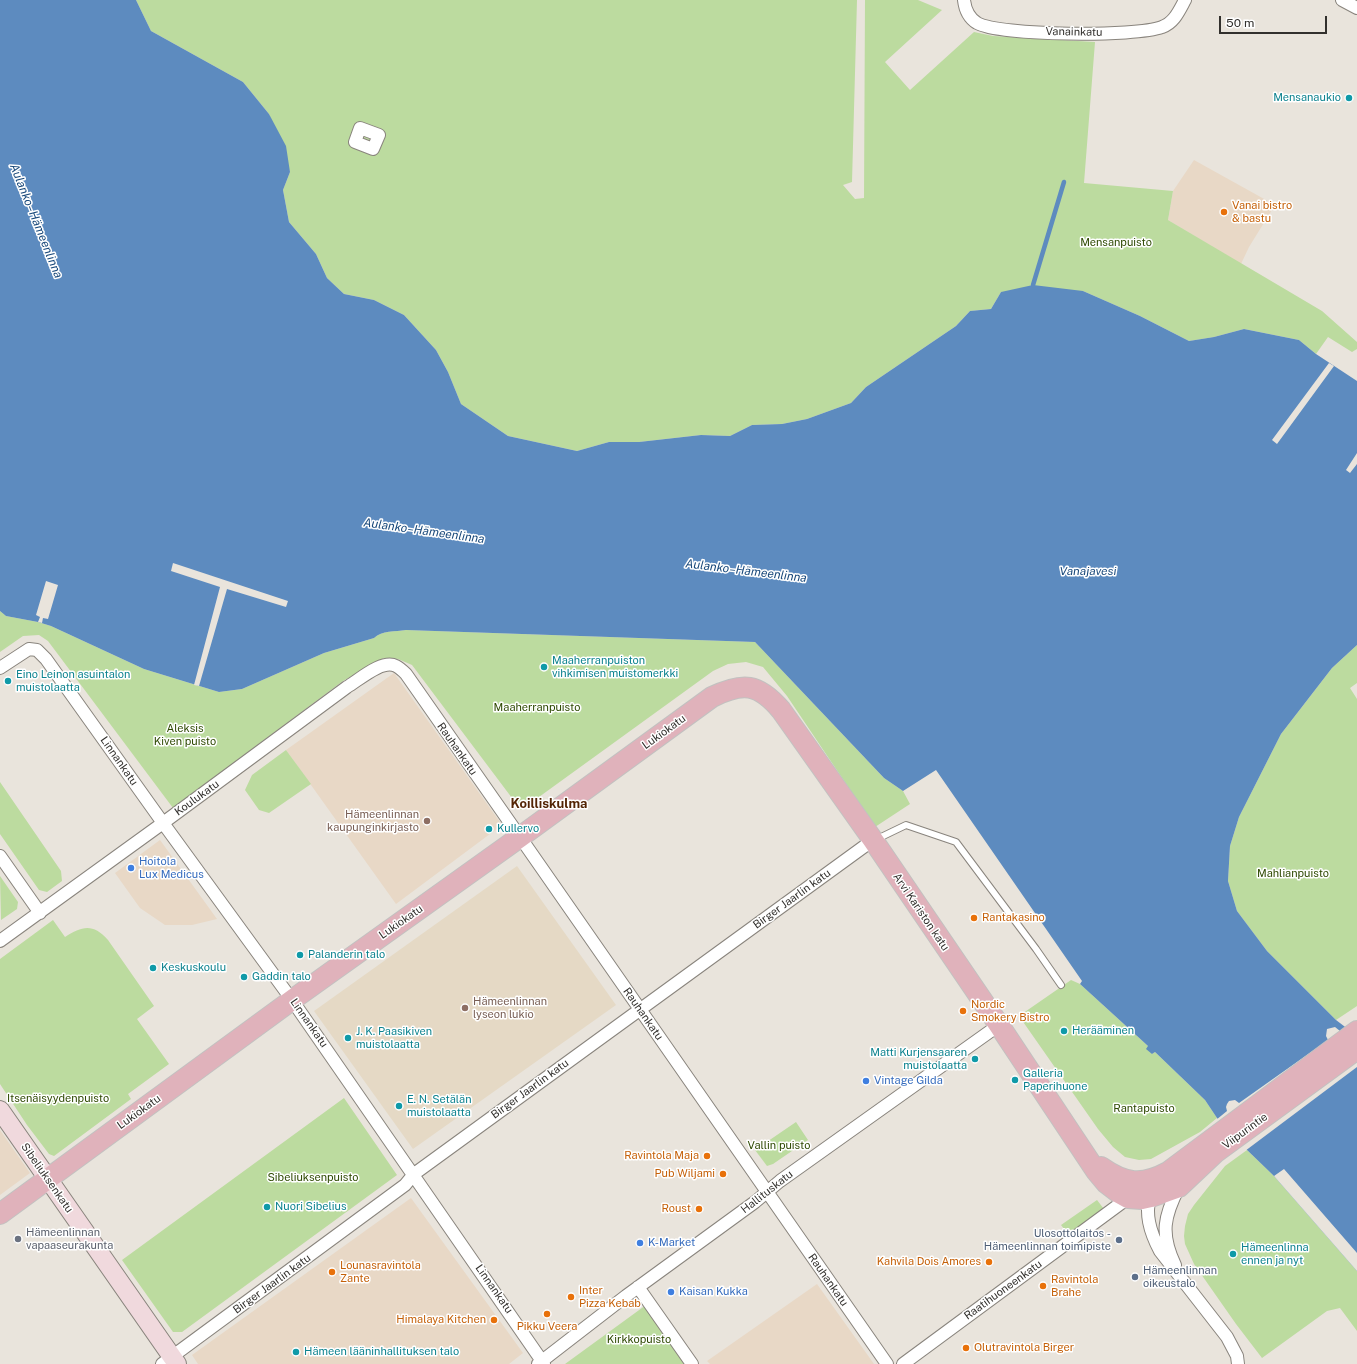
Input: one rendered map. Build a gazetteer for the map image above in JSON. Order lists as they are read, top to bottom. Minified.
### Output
{"streets":{"main road":["Lukiokatu","Arvi Kariston katu","Viipurintie"],"street":["Vanainkatu","Rauhankatu","Linnankatu","Koulukatu","Birger Jaarlin katu","Sibeliuksenkatu","Hallituskatu","Raatihuoneenkatu"]},"crossings":[["Lukiokatu","Rauhankatu"],["Lukiokatu","Linnankatu"],["Lukiokatu","Arvi Kariston katu"],["Lukiokatu","Sibeliuksenkatu"],["Rauhankatu","Koulukatu"],["Rauhankatu","Birger Jaarlin katu"],["Rauhankatu","Hallituskatu"],["Linnankatu","Koulukatu"],["Linnankatu","Birger Jaarlin katu"],["Linnankatu","Hallituskatu"],["Birger Jaarlin katu","Arvi Kariston katu"],["Birger Jaarlin katu","Sibeliuksenkatu"],["Arvi Kariston katu","Viipurintie"],["Arvi Kariston katu","Hallituskatu"],["Arvi Kariston katu","Raatihuoneenkatu"]],"districts":["Koilliskulma"],"water":["Aulanko–Hämeenlinna","Vanajavesi"],"parks":["Mensanpuisto","Maaherranpuisto","Aleksis Kiven puisto","Mahlianpuisto","Itsenäisyydenpuisto","Rantapuisto","Vallin puisto","Sibeliuksenpuisto","Kirkkopuisto"],"places":["Mensanaukio","Vanai bistro & bastu","Maaherranpuiston vihkimisen muistomerkki","Eino Leinon asuintalon muistolaatta","Hämeenlinnan kaupunginkirjasto","Kullervo","Hoitola Lux Medicus","Rantakasino","Palanderin talo","Keskuskoulu","Gaddin talo","Hämeenlinnan lyseon lukio","Nordic Smokery Bistro","Herääminen","J. K. Paasikiven muistolaatta","Matti Kurjensaaren muistolaatta","Galleria Paperihuone","Vintage Gilda","E. N. Setälän muistolaatta","Ravintola Maja","Pub Wiljami","Nuori Sibelius","Roust","Hämeenlinnan vapaaseurakunta","Ulosottolaitos - Hämeenlinnan toimipiste","K-Market","Hämeenlinna ennen ja nyt","Kahvila Dois Amores","Lounasravintola Zante","Hämeenlinnan oikeustalo","Ravintola Brahe","Kaisan Kukka","Inter Pizza Kebab","Pikku Veera","Himalaya Kitchen","Olutravintola Birger","Hämeen lääninhallituksen talo"],"scale_bar":"50 m"}
